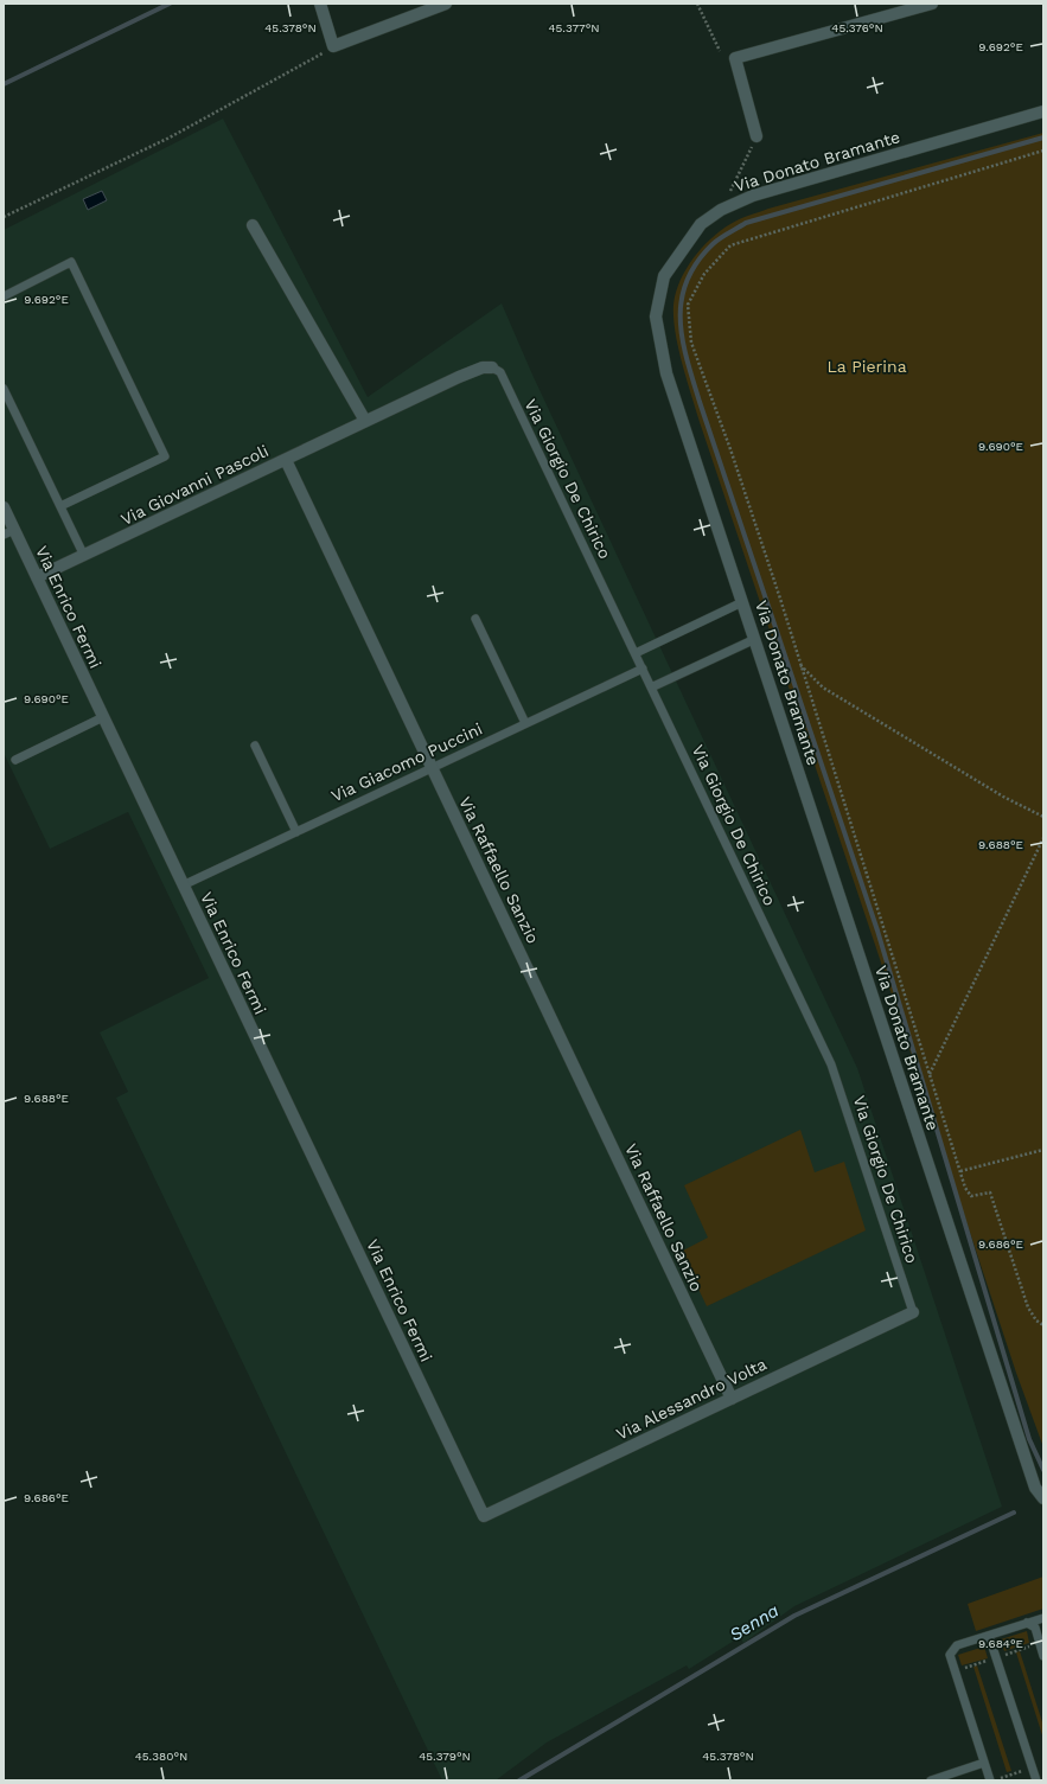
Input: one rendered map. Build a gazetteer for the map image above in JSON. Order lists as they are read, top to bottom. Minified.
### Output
{"streets":{"street":["Via Donato Bramante","Via Giovanni Pascoli","Via Enrico Fermi","Via Raffaello Sanzio","Via Alessandro Volta"],"lane":["Via Giorgio De Chirico","Via Giacomo Puccini"]},"crossings":[["Via Giorgio De Chirico","Via Giovanni Pascoli"],["Via Giorgio De Chirico","Via Giacomo Puccini"],["Via Giorgio De Chirico","Via Alessandro Volta"],["Via Giovanni Pascoli","Via Enrico Fermi"],["Via Giovanni Pascoli","Via Raffaello Sanzio"],["Via Enrico Fermi","Via Giacomo Puccini"],["Via Enrico Fermi","Via Alessandro Volta"],["Via Giacomo Puccini","Via Raffaello Sanzio"],["Via Raffaello Sanzio","Via Alessandro Volta"]],"water":["Senna"],"parks":["La Pierina"],"coordinates":["45.378°N","45.377°N","45.376°N","9.692°E","9.690°E","9.688°E","9.686°E","9.684°E","45.380°N","45.379°N"]}
